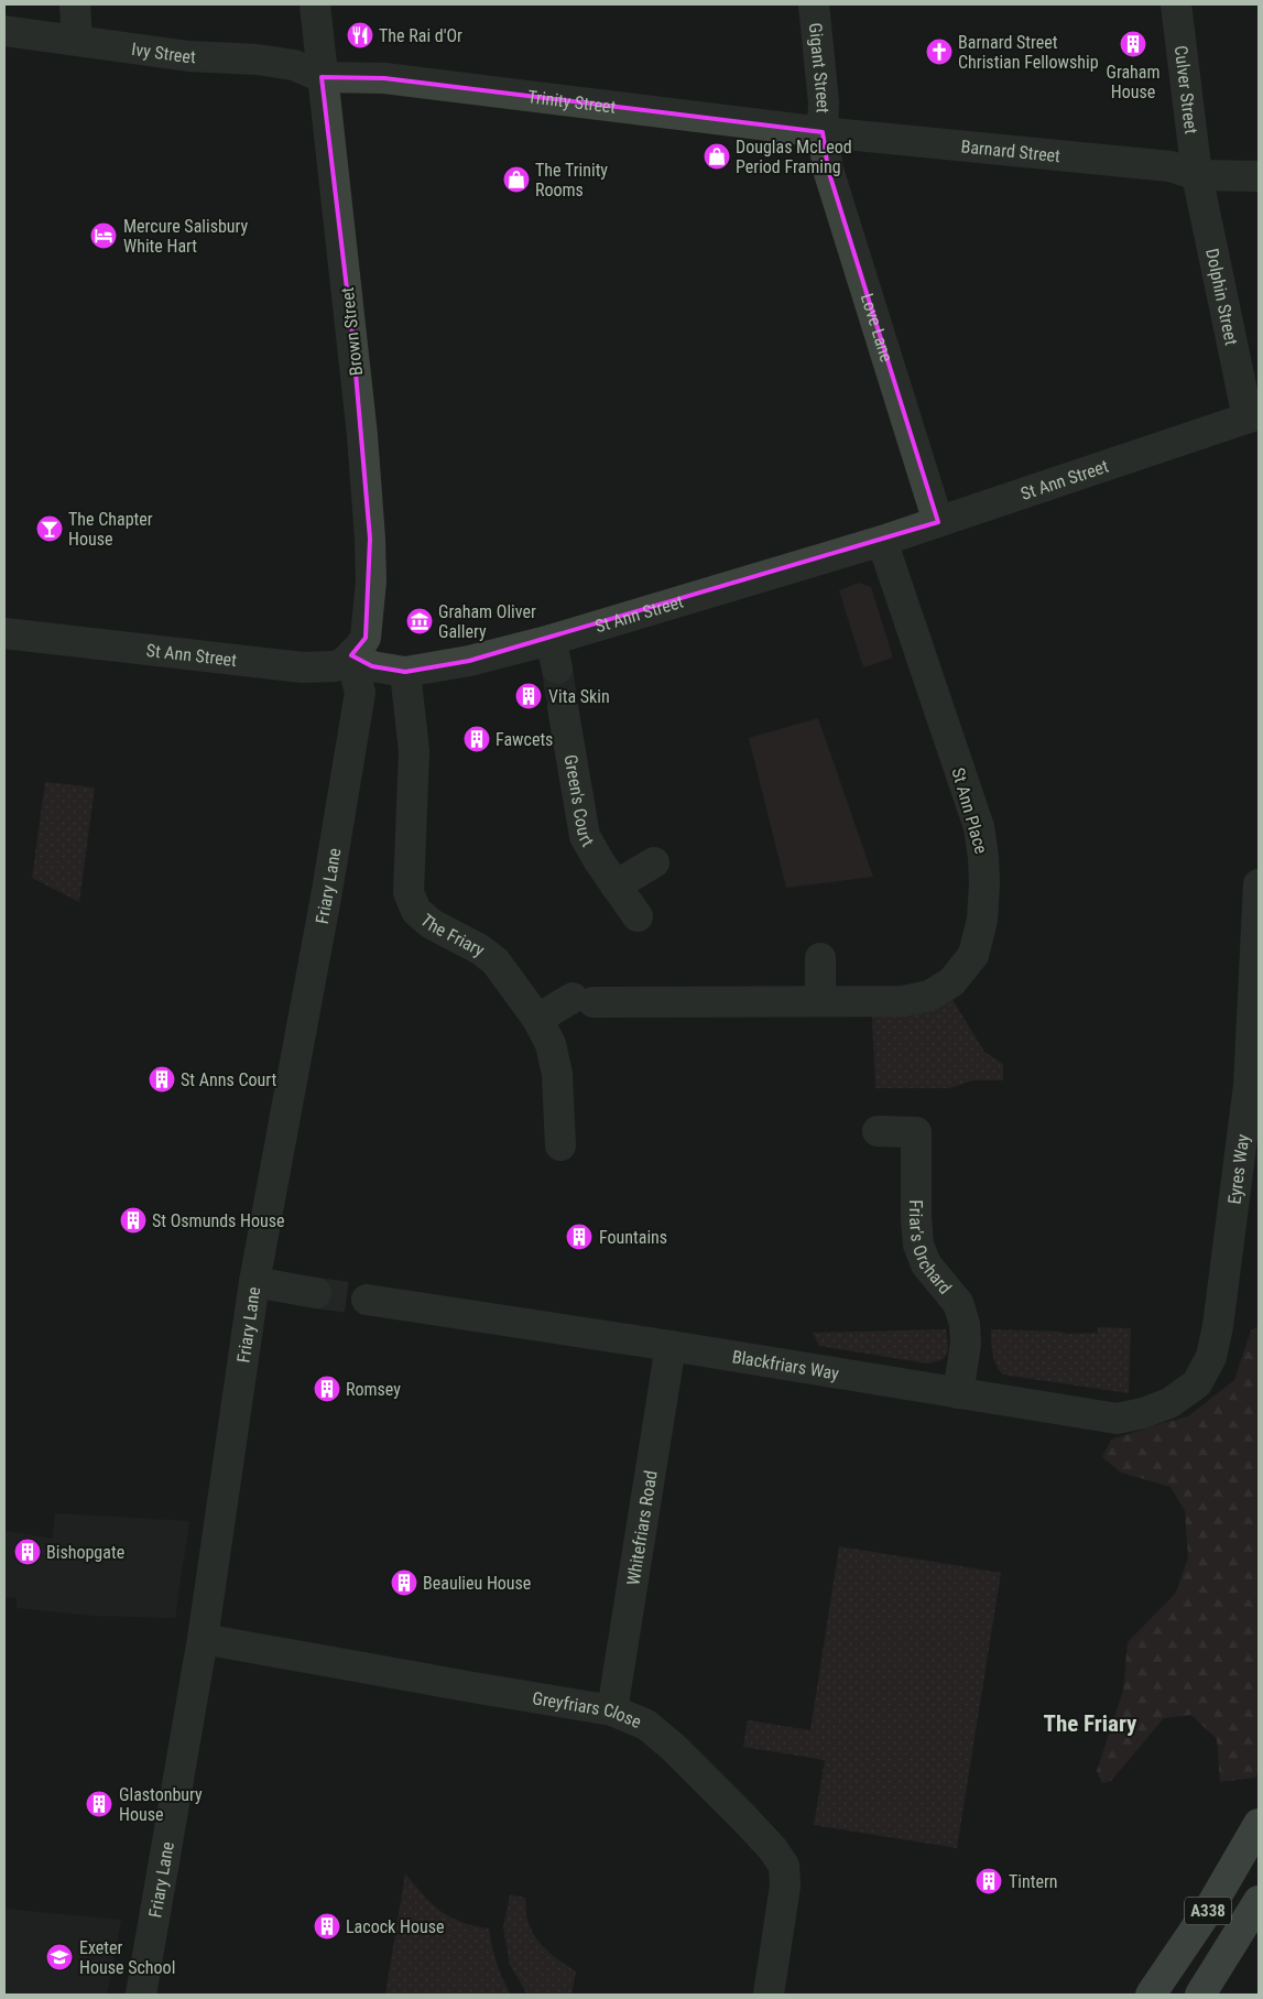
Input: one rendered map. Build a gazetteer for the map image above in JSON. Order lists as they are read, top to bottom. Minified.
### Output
{"streets":{"highway":["A338"],"street":["Ivy Street","Gigant Street","Culver Street","Trinity Street","Barnard Street","Dolphin Street","Love Lane","Brown Street","St Ann Street","Green's Court","St Ann Place","Friary Lane","The Friary","Eyres Way","Friar's Orchard","Blackfriars Way","Whitefriars Road","Greyfriars Close"]},"crossings":[["Ivy Street","Trinity Street"],["Ivy Street","Brown Street"],["Gigant Street","Trinity Street"],["Gigant Street","Barnard Street"],["Gigant Street","Love Lane"],["Culver Street","Barnard Street"],["Culver Street","Dolphin Street"],["Trinity Street","Barnard Street"],["Trinity Street","Love Lane"],["Trinity Street","Brown Street"],["Barnard Street","Dolphin Street"],["Barnard Street","Love Lane"],["Dolphin Street","St Ann Street"],["Love Lane","St Ann Street"],["Brown Street","St Ann Street"],["Brown Street","Friary Lane"],["St Ann Street","St Ann Place"],["St Ann Street","Friary Lane"],["St Ann Street","The Friary"],["St Ann Place","The Friary"],["Friary Lane","Greyfriars Close"],["Eyres Way","Blackfriars Way"],["Friar's Orchard","Blackfriars Way"],["Blackfriars Way","Whitefriars Road"],["Whitefriars Road","Greyfriars Close"]],"districts":["The Friary"],"places":{"restaurant":["The Rai d'Or"],"building":["Graham House","Vita Skin","Fawcets","St Anns Court","St Osmunds House","Fountains","Romsey","Bishopgate","Beaulieu House","Glastonbury House","Tintern","Lacock House"],"church":["Barnard Street Christian Fellowship"],"shop":["Douglas McLeod Period Framing","The Trinity Rooms"],"hotel":["Mercure Salisbury White Hart"],"bar":["The Chapter House"],"museum":["Graham Oliver Gallery"],"school or university":["Exeter House School"]}}
